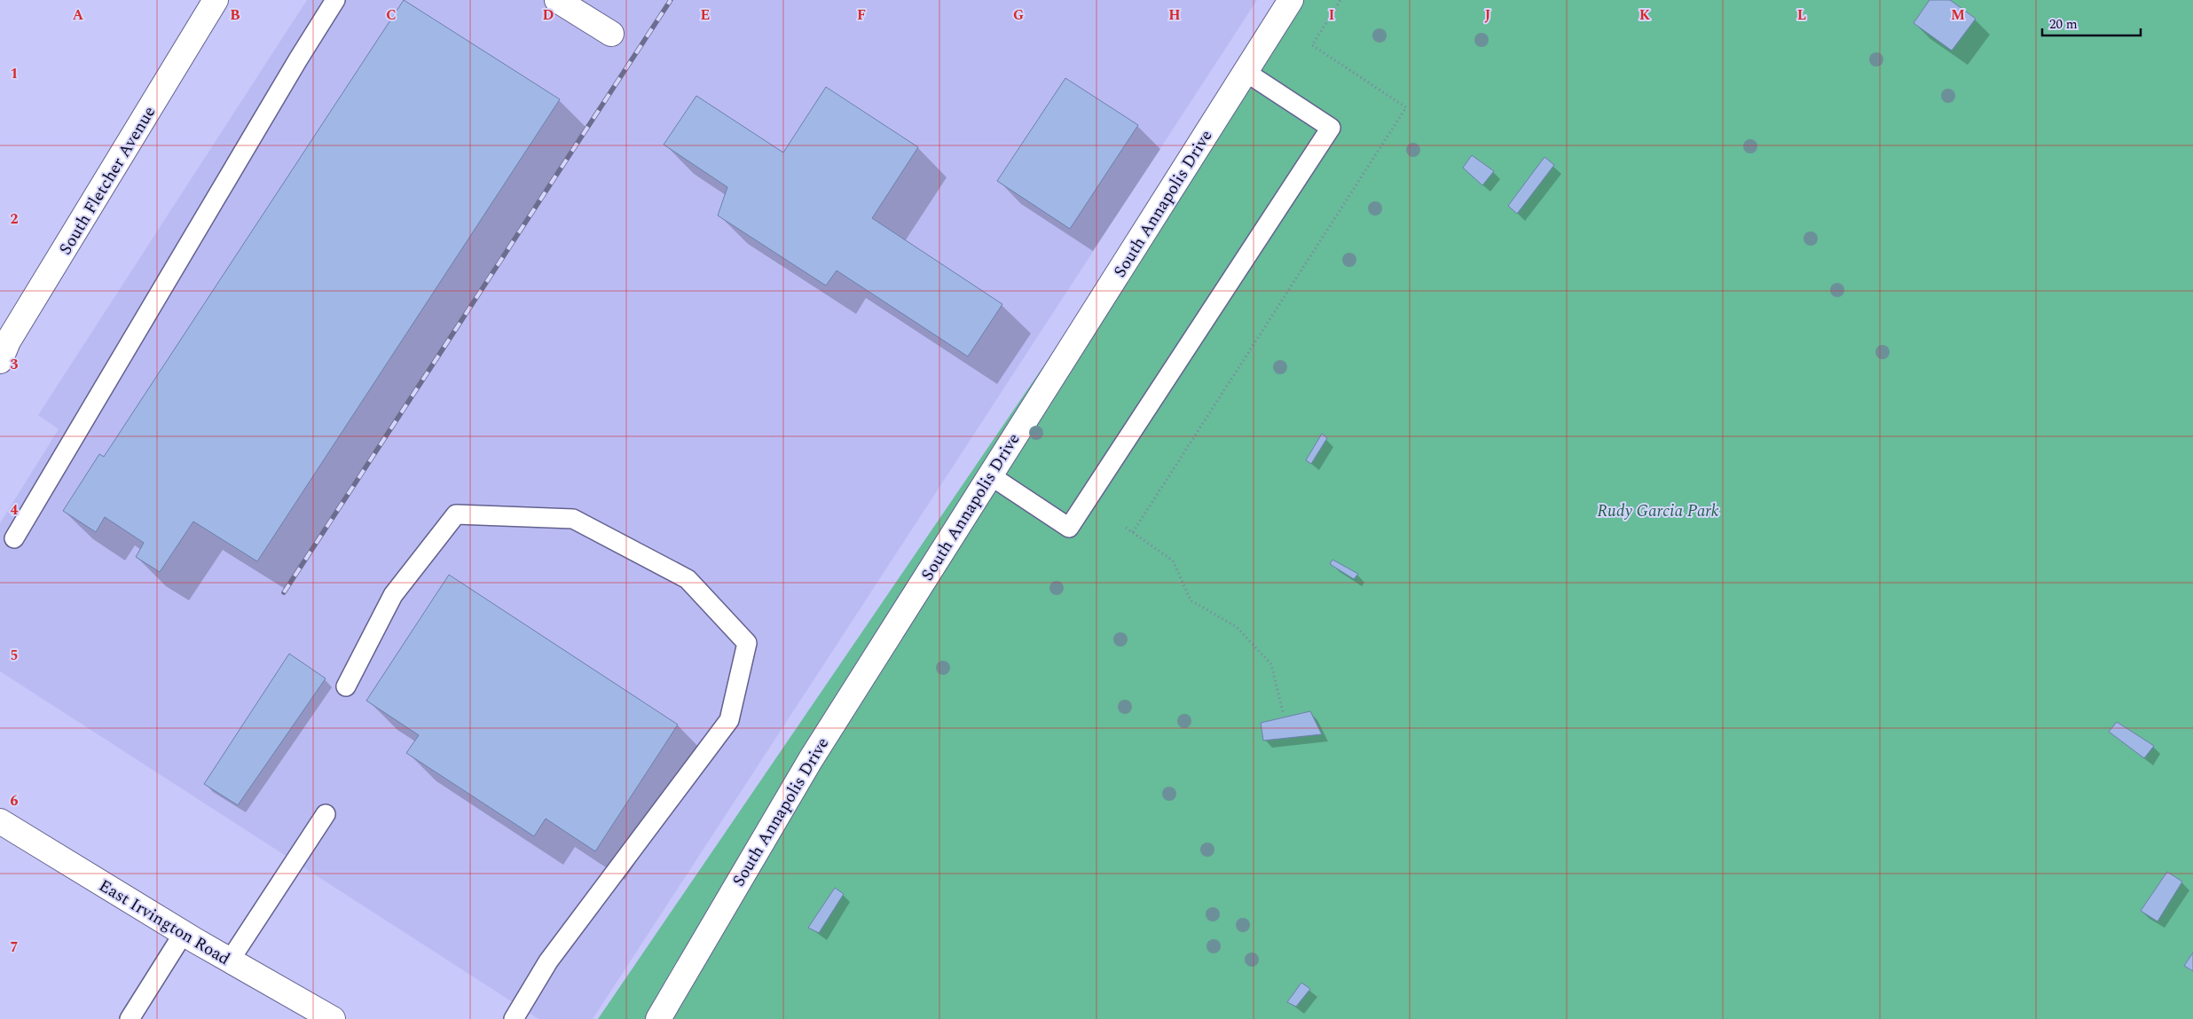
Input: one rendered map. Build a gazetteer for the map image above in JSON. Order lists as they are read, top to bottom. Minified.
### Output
{"streets":{"street":["South Fletcher Avenue","South Annapolis Drive","East Irvington Road"]},"parks":["Rudy Garcia Park"],"scale_bar":"20 m","grid":{"columns":["A","B","C","D","E","F","G","H","I","J","K","L","M"],"rows":["1","2","3","4","5","6","7"]}}
